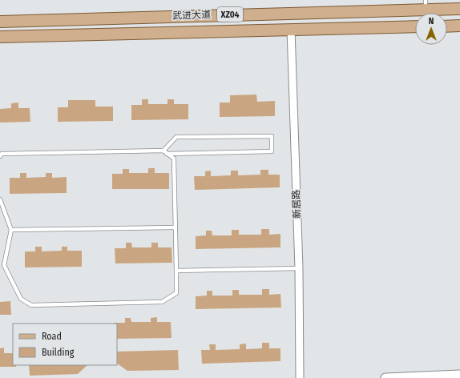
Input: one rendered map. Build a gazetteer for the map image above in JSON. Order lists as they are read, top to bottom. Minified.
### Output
{"streets":{"main road":["XZ04","武进大道"],"street":["新居路"]},"crossings":[["武进大道","新居路"]],"legend":["Road","Building"],"north":"top"}
